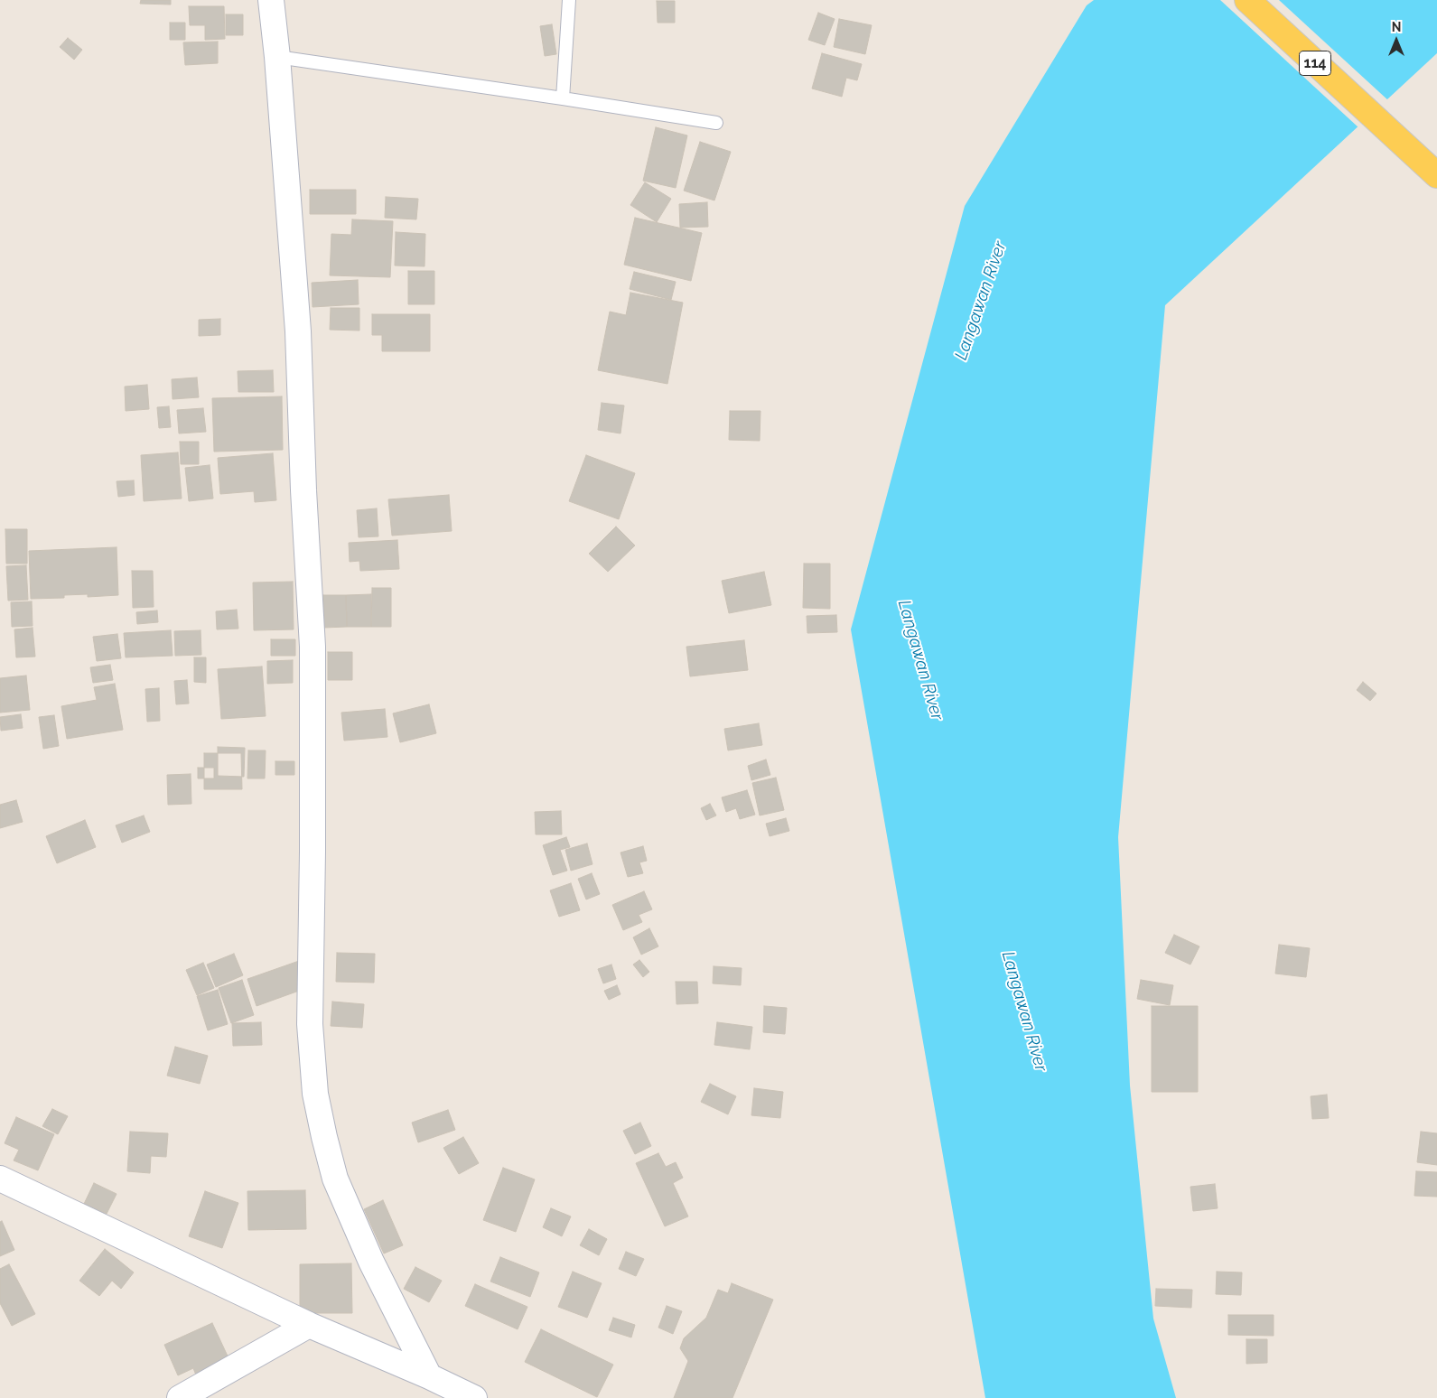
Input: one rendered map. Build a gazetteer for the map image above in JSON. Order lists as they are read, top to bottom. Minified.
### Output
{"streets":{"main road":["114"]},"water":["Langawan River"],"north":"top"}
